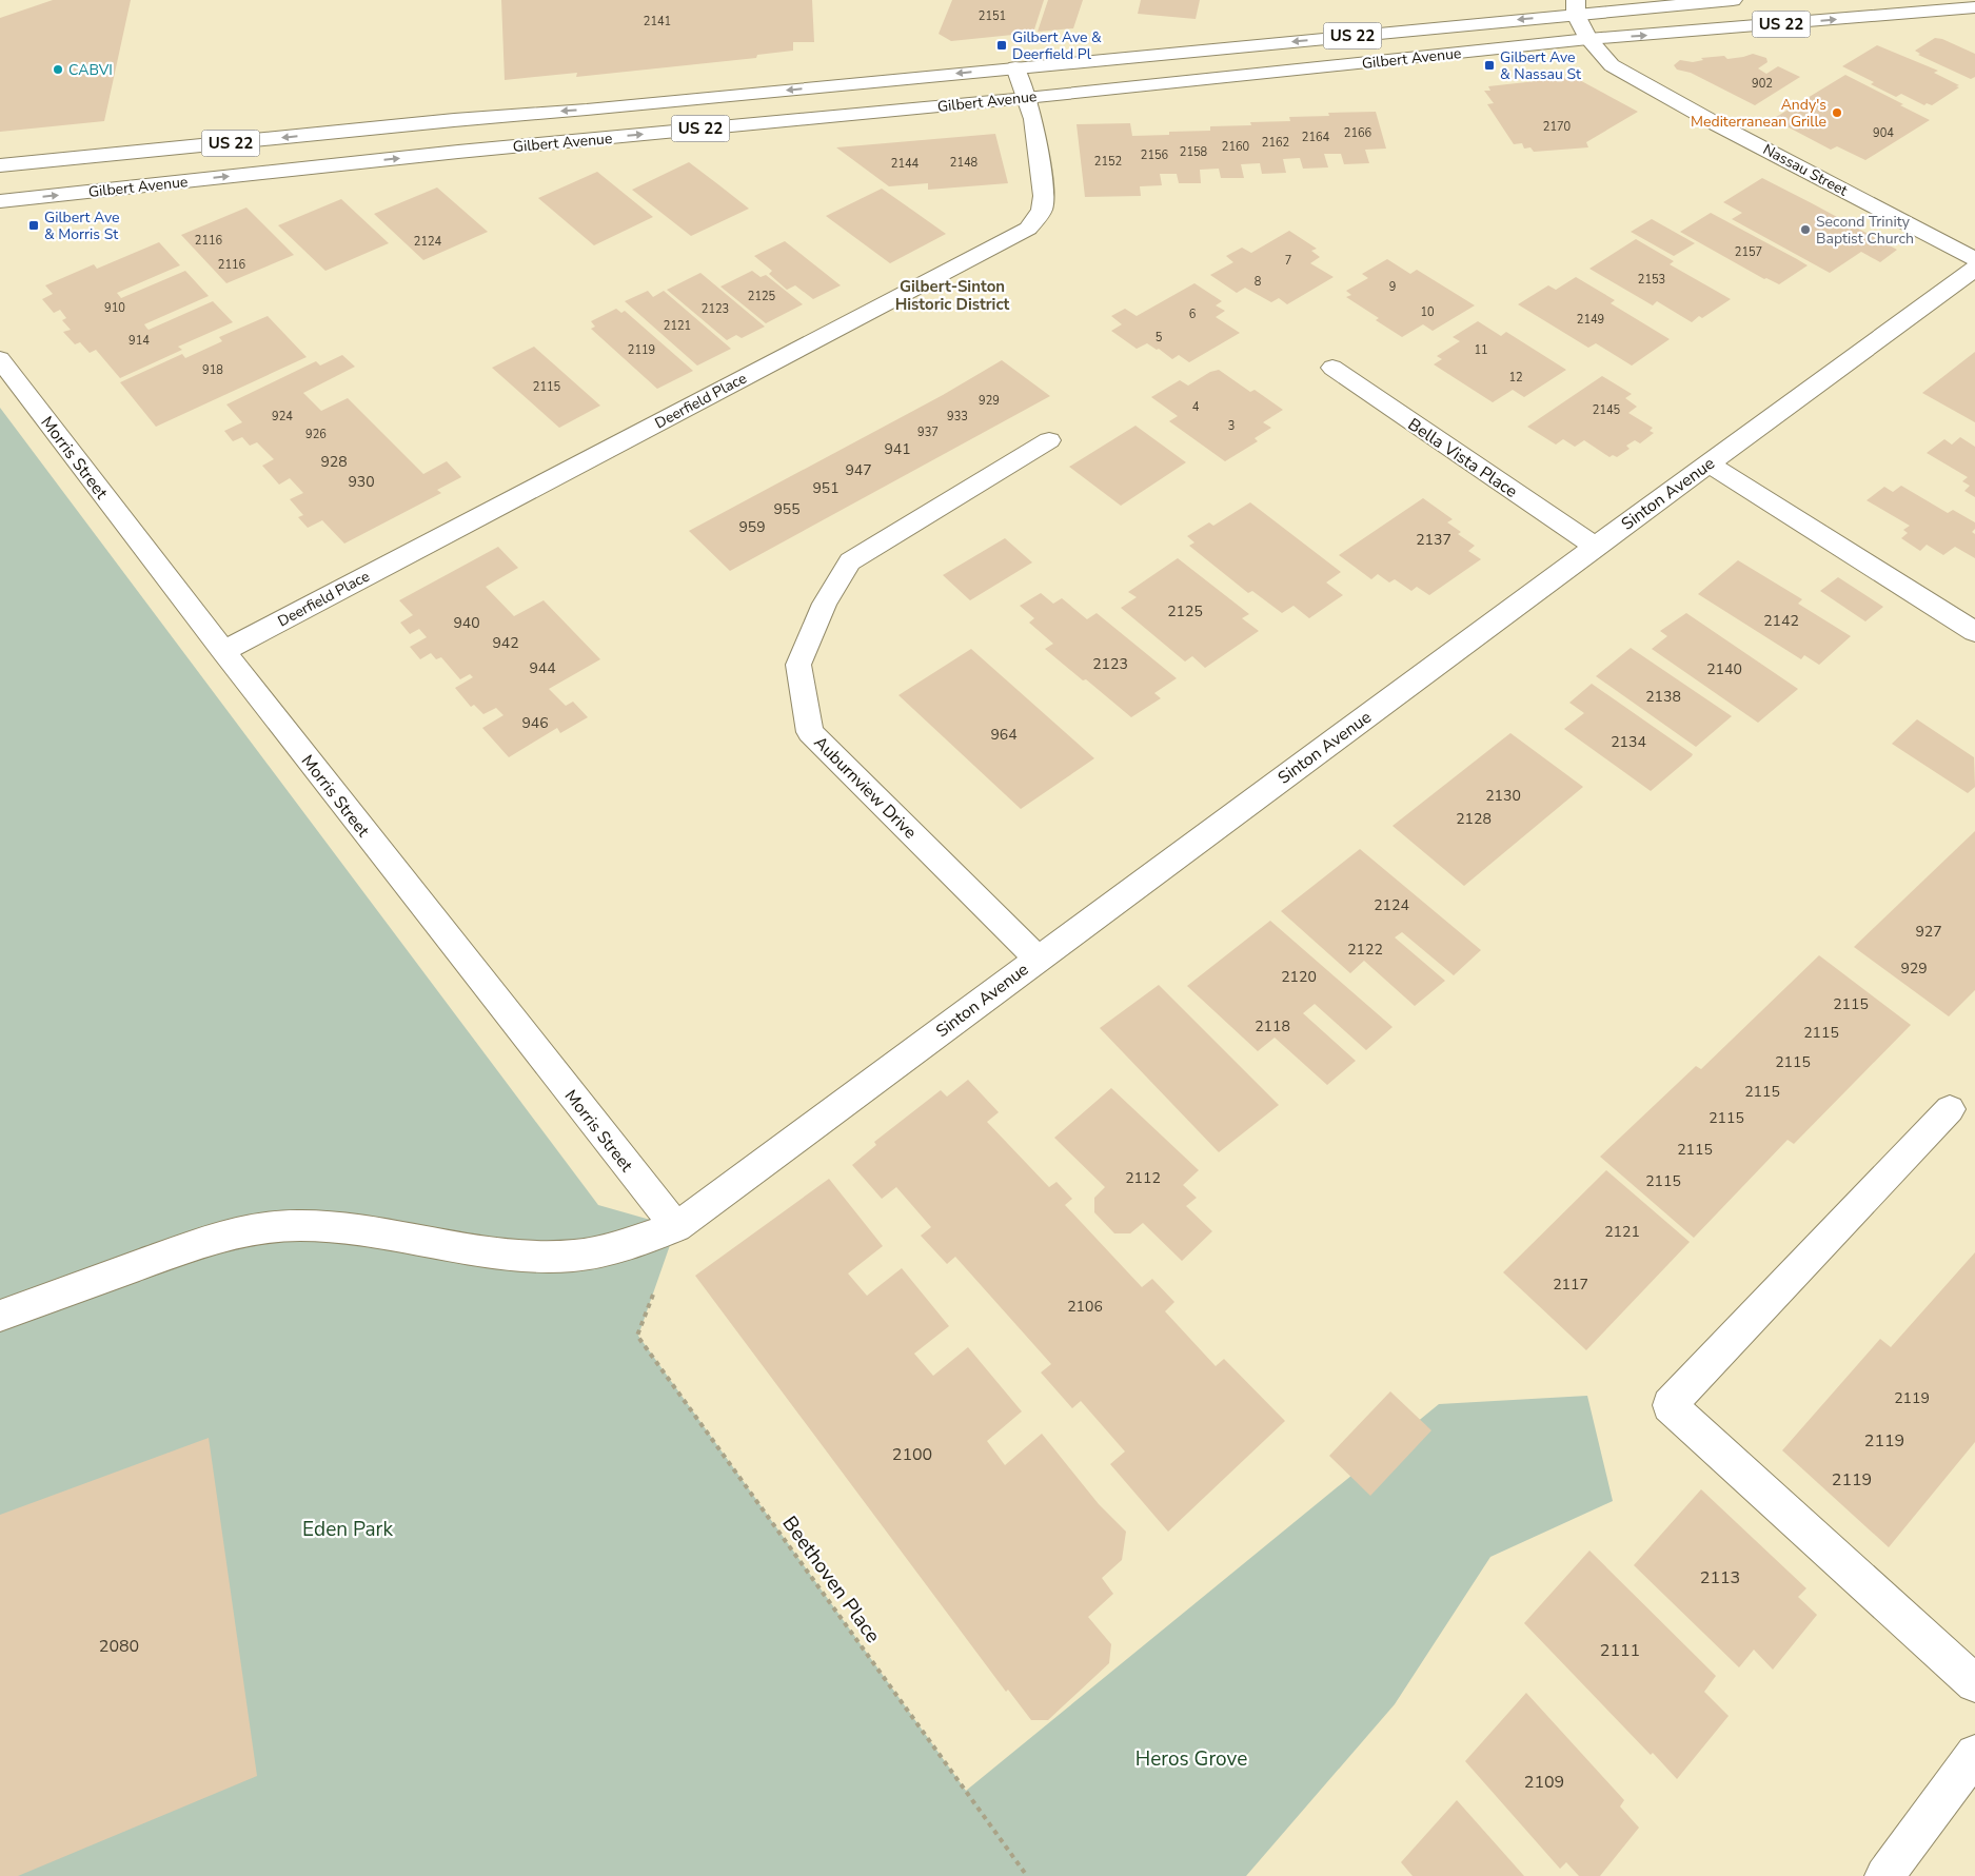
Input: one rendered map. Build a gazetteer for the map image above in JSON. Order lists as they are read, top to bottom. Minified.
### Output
{"streets":{"street":["US 22","Gilbert Avenue","Nassau Street","Deerfield Place","Morris Street","Bella Vista Place","Sinton Avenue","Auburnview Drive"],"path":["Beethoven Place"]},"crossings":[["Gilbert Avenue","Nassau Street"],["Gilbert Avenue","Deerfield Place"],["Deerfield Place","Morris Street"],["Morris Street","Sinton Avenue"],["Bella Vista Place","Sinton Avenue"],["Sinton Avenue","Auburnview Drive"]],"districts":["Gilbert-Sinton Historic District"],"parks":["Eden Park","Heros Grove"],"places":{"transit":["Gilbert Ave & Deerfield Pl","Gilbert Ave & Nassau St","Gilbert Ave & Morris St"],"other":["CABVI","Andy's Mediterranean Grille","Second Trinity Baptist Church"]},"house_numbers":["2151","2141","902","2170","2166","904","2164","2162","2160","2158","2156","2152","2148","2144","2116","2124","2157","7","2116","2153","8","9","2125","910","2123","10","6","2149","2121","5","914","2119","11","918","12","2115","929","4","2145","924","933","3","937","926","941","928","947","930","951","955","959","2137","2125","2142","940","942","2123","944","2140","2138","946","964","2134","2130","2128","2124","927","2122","929","2120","2115","2118","2115","2115","2115","2115","2115","2112","2115","2121","2117","2106","2119","2119","2100","2119","2113","2080","2111","2109"]}
